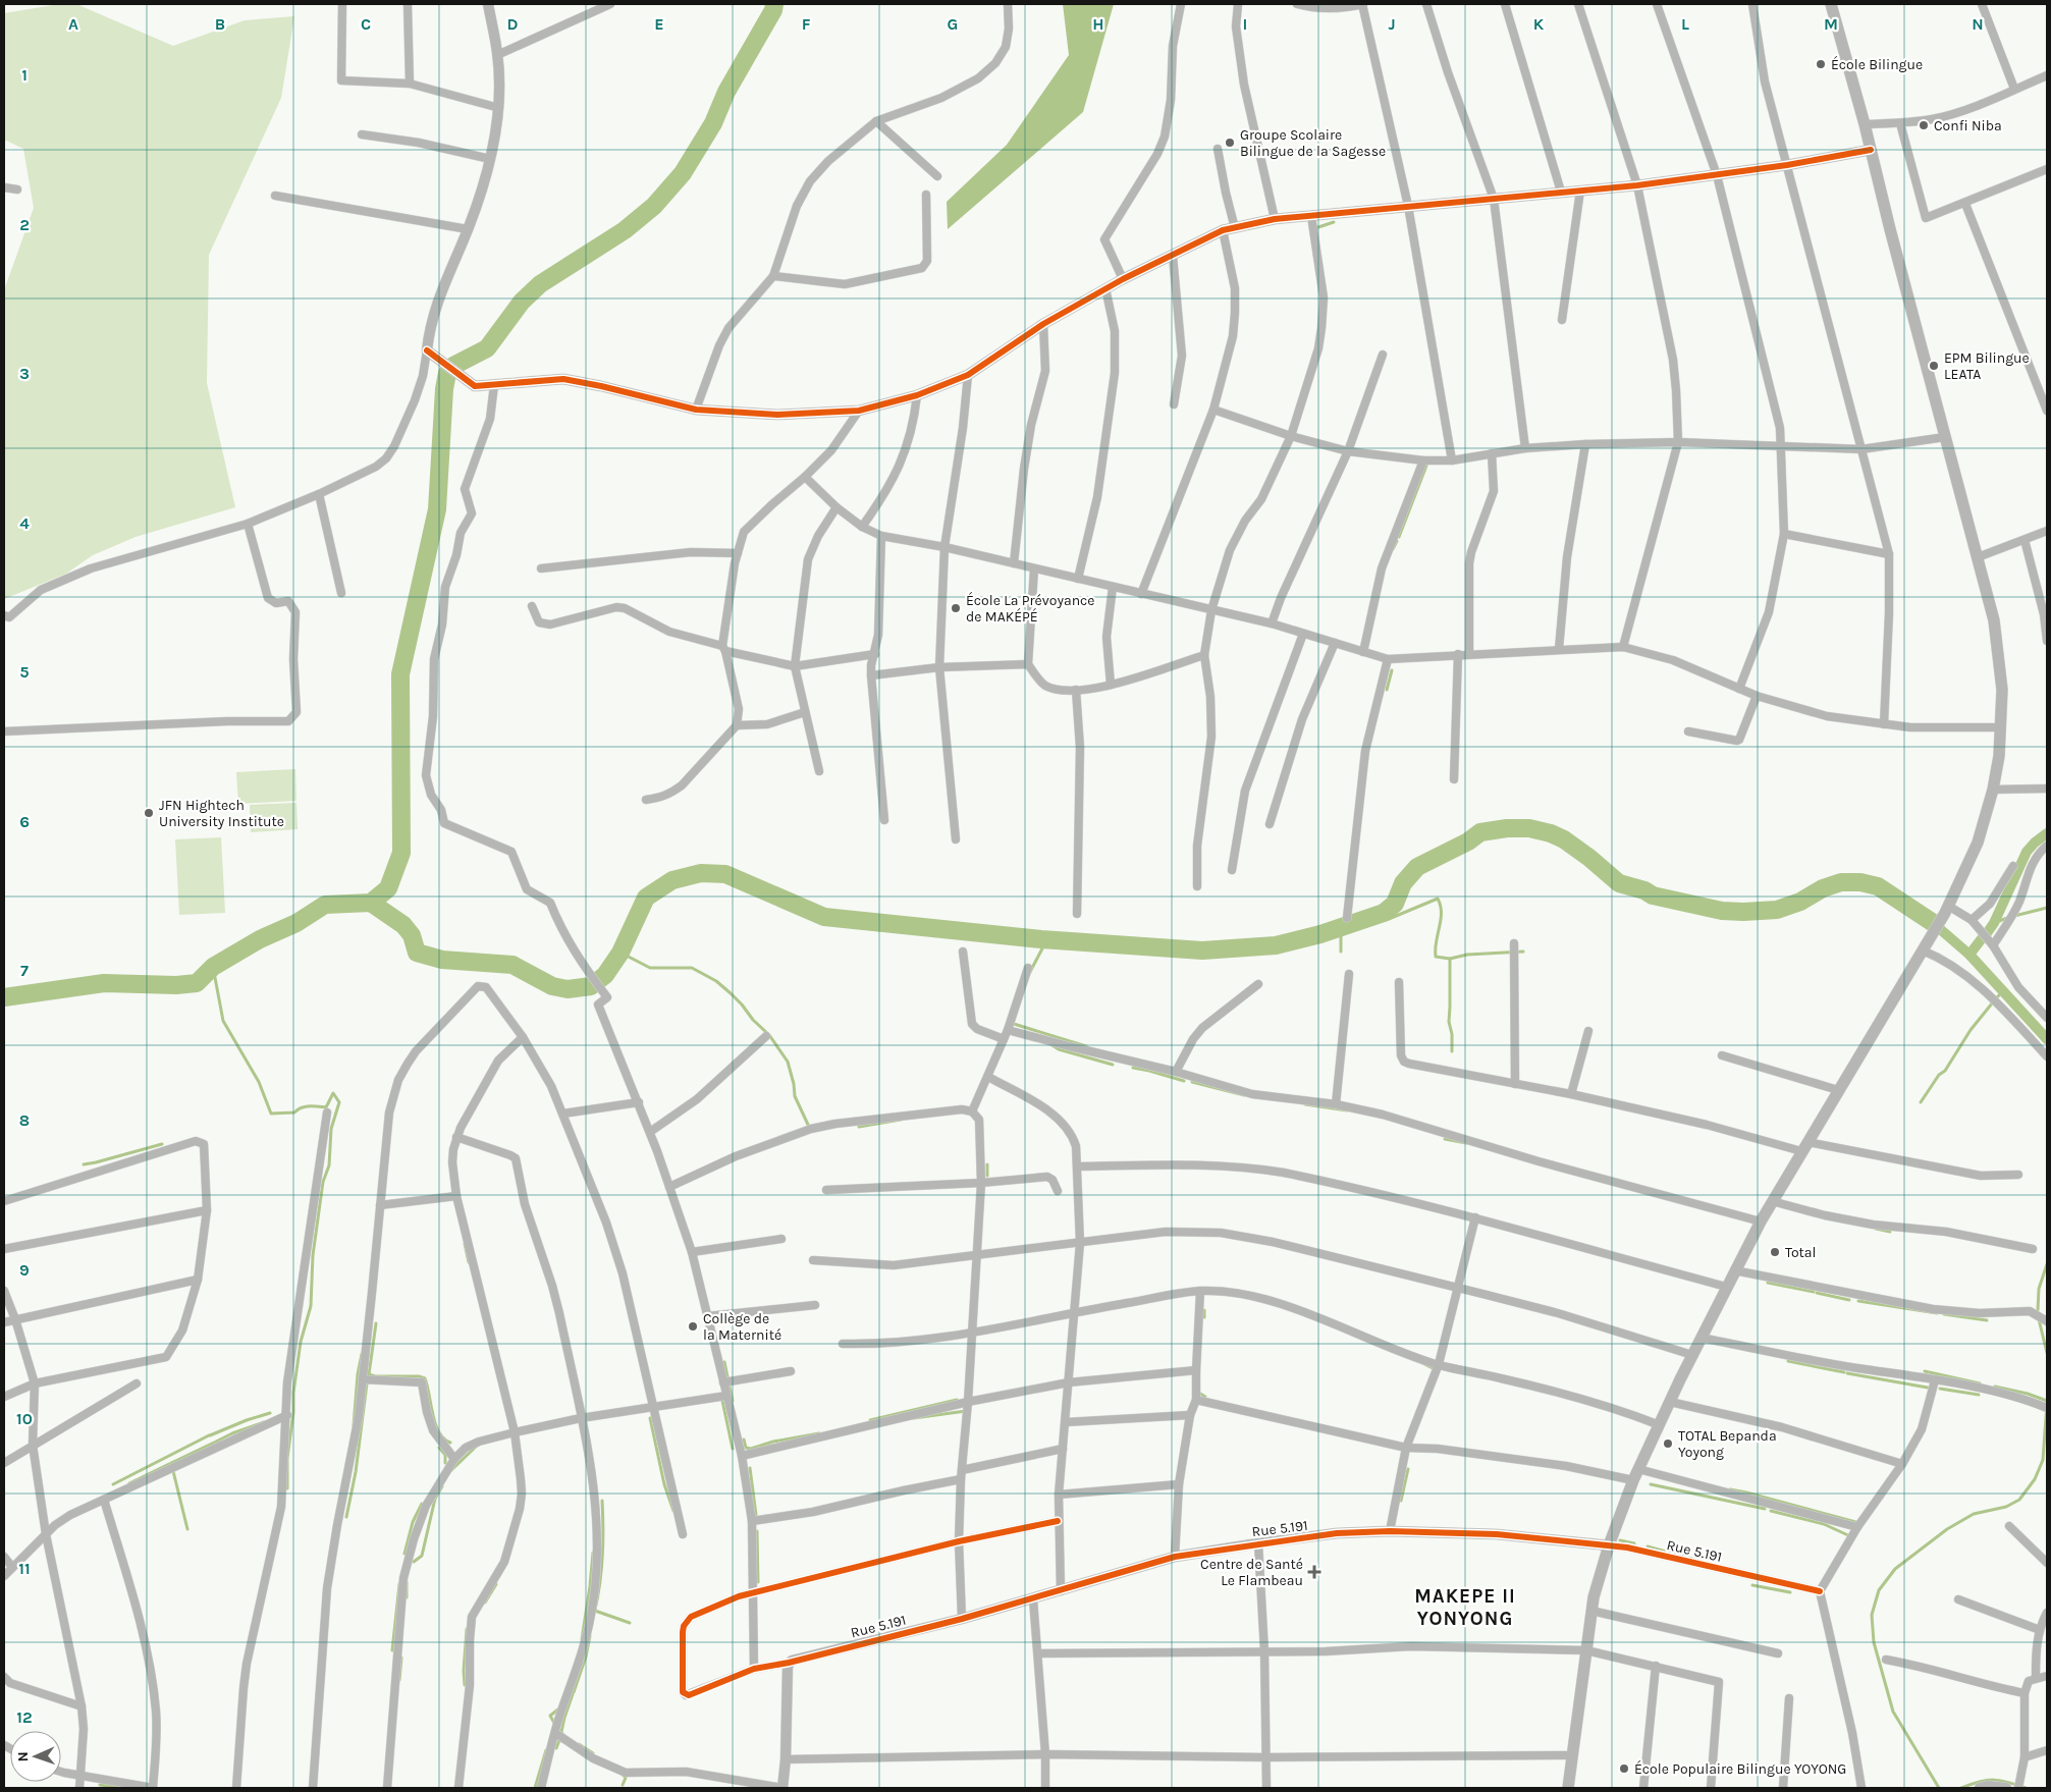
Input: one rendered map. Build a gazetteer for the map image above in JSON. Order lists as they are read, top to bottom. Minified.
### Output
{"streets":{"street":["Rue 5.191"]},"districts":["MAKEPE II YONYONG"],"places":{"other":["École Bilingue","Confi Niba","Groupe Scolaire Bilingue de la Sagesse","EPM Bilingue LEATA","École La Prévoyance de MAKÉPÉ","JFN Hightech University Institute","Total","Collège de la Maternité","TOTAL Bepanda Yoyong","École Populaire Bilingue YOYONG"],"health":["Centre de Santé Le Flambeau"]},"north":"left","grid":{"columns":["A","B","C","D","E","F","G","H","I","J","K","L","M","N"],"rows":["1","2","3","4","5","6","7","8","9","10","11","12"]}}
